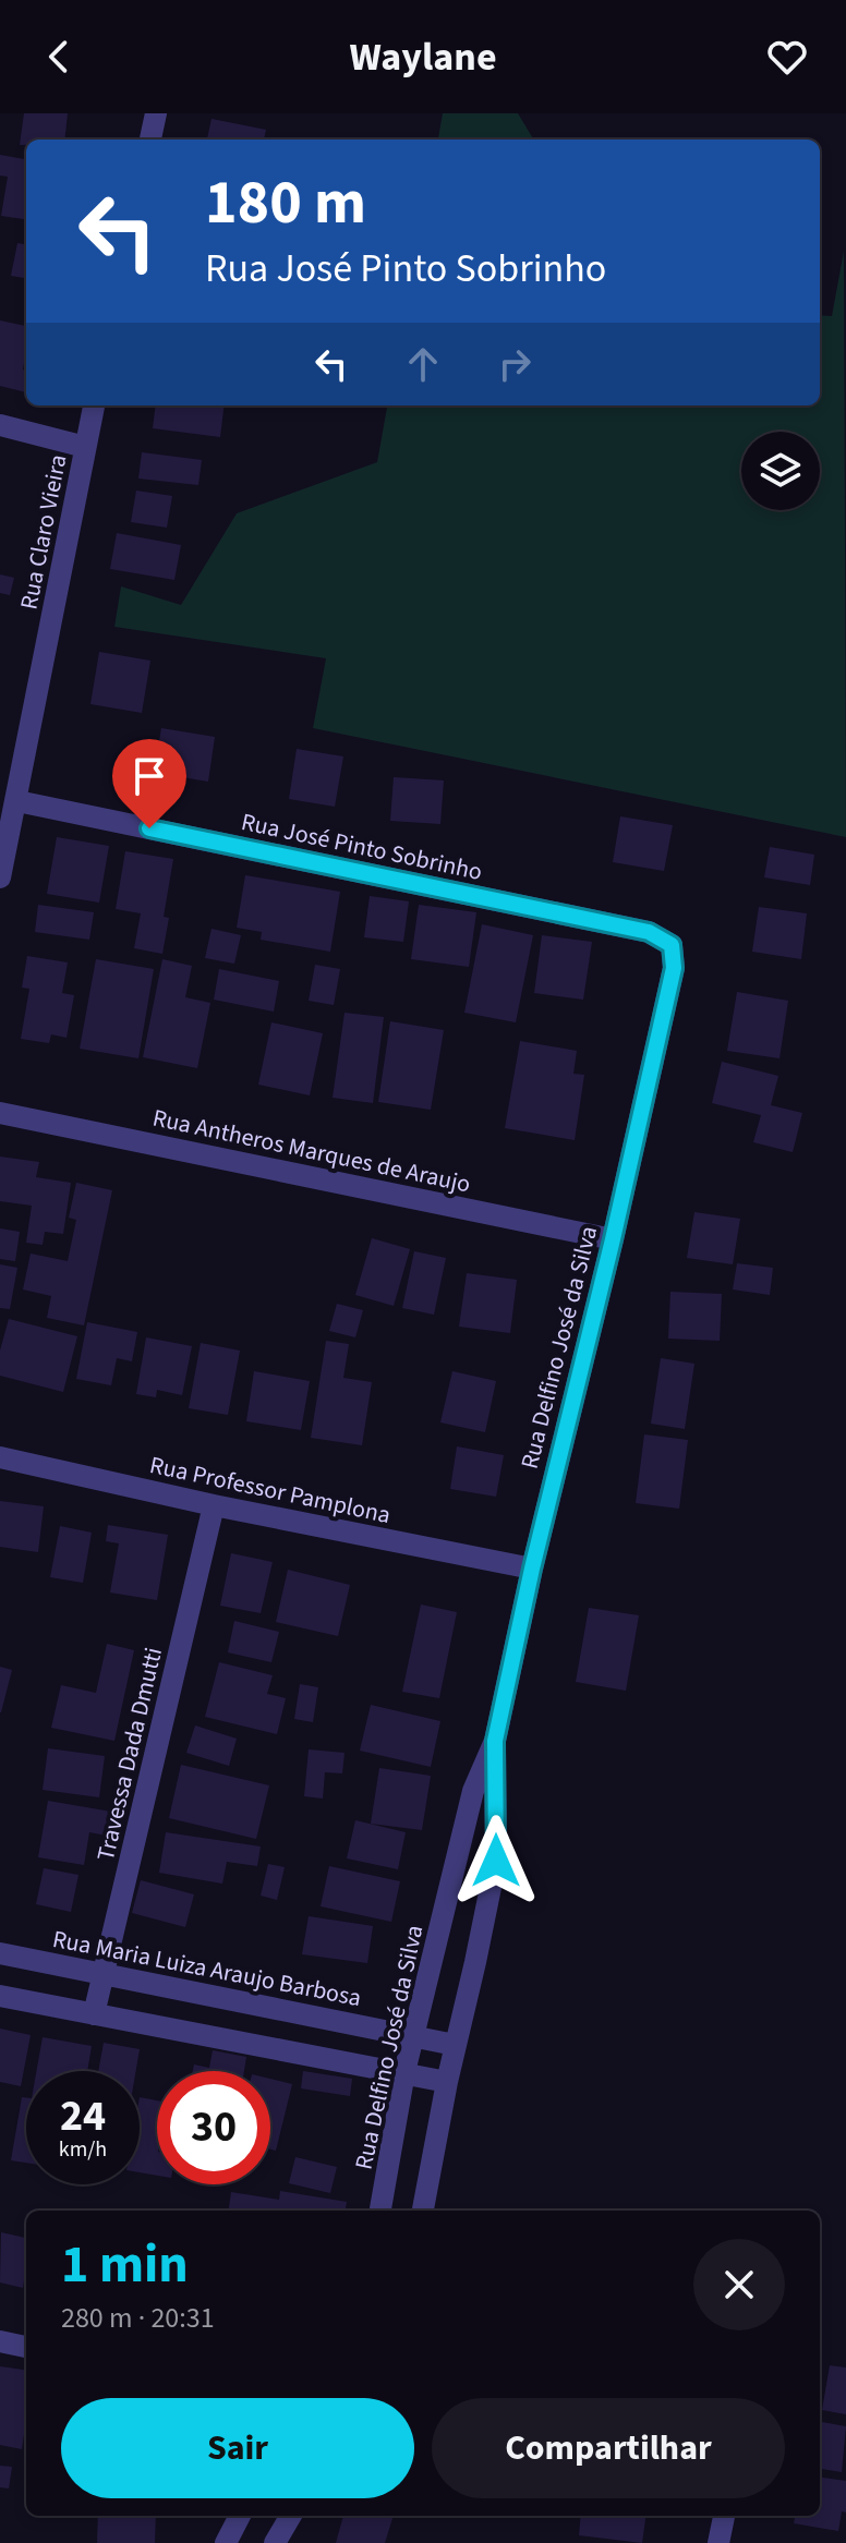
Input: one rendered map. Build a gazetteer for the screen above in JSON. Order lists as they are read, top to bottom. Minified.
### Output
{"streets":{"street":["Rua Claro Vieira","Rua José Pinto Sobrinho","Rua Antheros Marques de Araujo","Rua Delfino José da Silva","Rua Professor Pamplona","Travessa Dada Dmutti","Rua Maria Luiza Araujo Barbosa"]},"crossings":[["Rua Claro Vieira","Rua José Pinto Sobrinho"],["Rua José Pinto Sobrinho","Rua Delfino José da Silva"],["Rua Antheros Marques de Araujo","Rua Delfino José da Silva"],["Rua Delfino José da Silva","Rua Professor Pamplona"],["Rua Delfino José da Silva","Rua Maria Luiza Araujo Barbosa"],["Rua Professor Pamplona","Travessa Dada Dmutti"],["Travessa Dada Dmutti","Rua Maria Luiza Araujo Barbosa"]],"page":{"header":"Waylane","turn":["180 m","Rua José Pinto Sobrinho"],"speed":"24 km/h","limit":"30","heading":["1 min","280 m · 20:31"],"buttons":["Sair","Compartilhar"]}}
